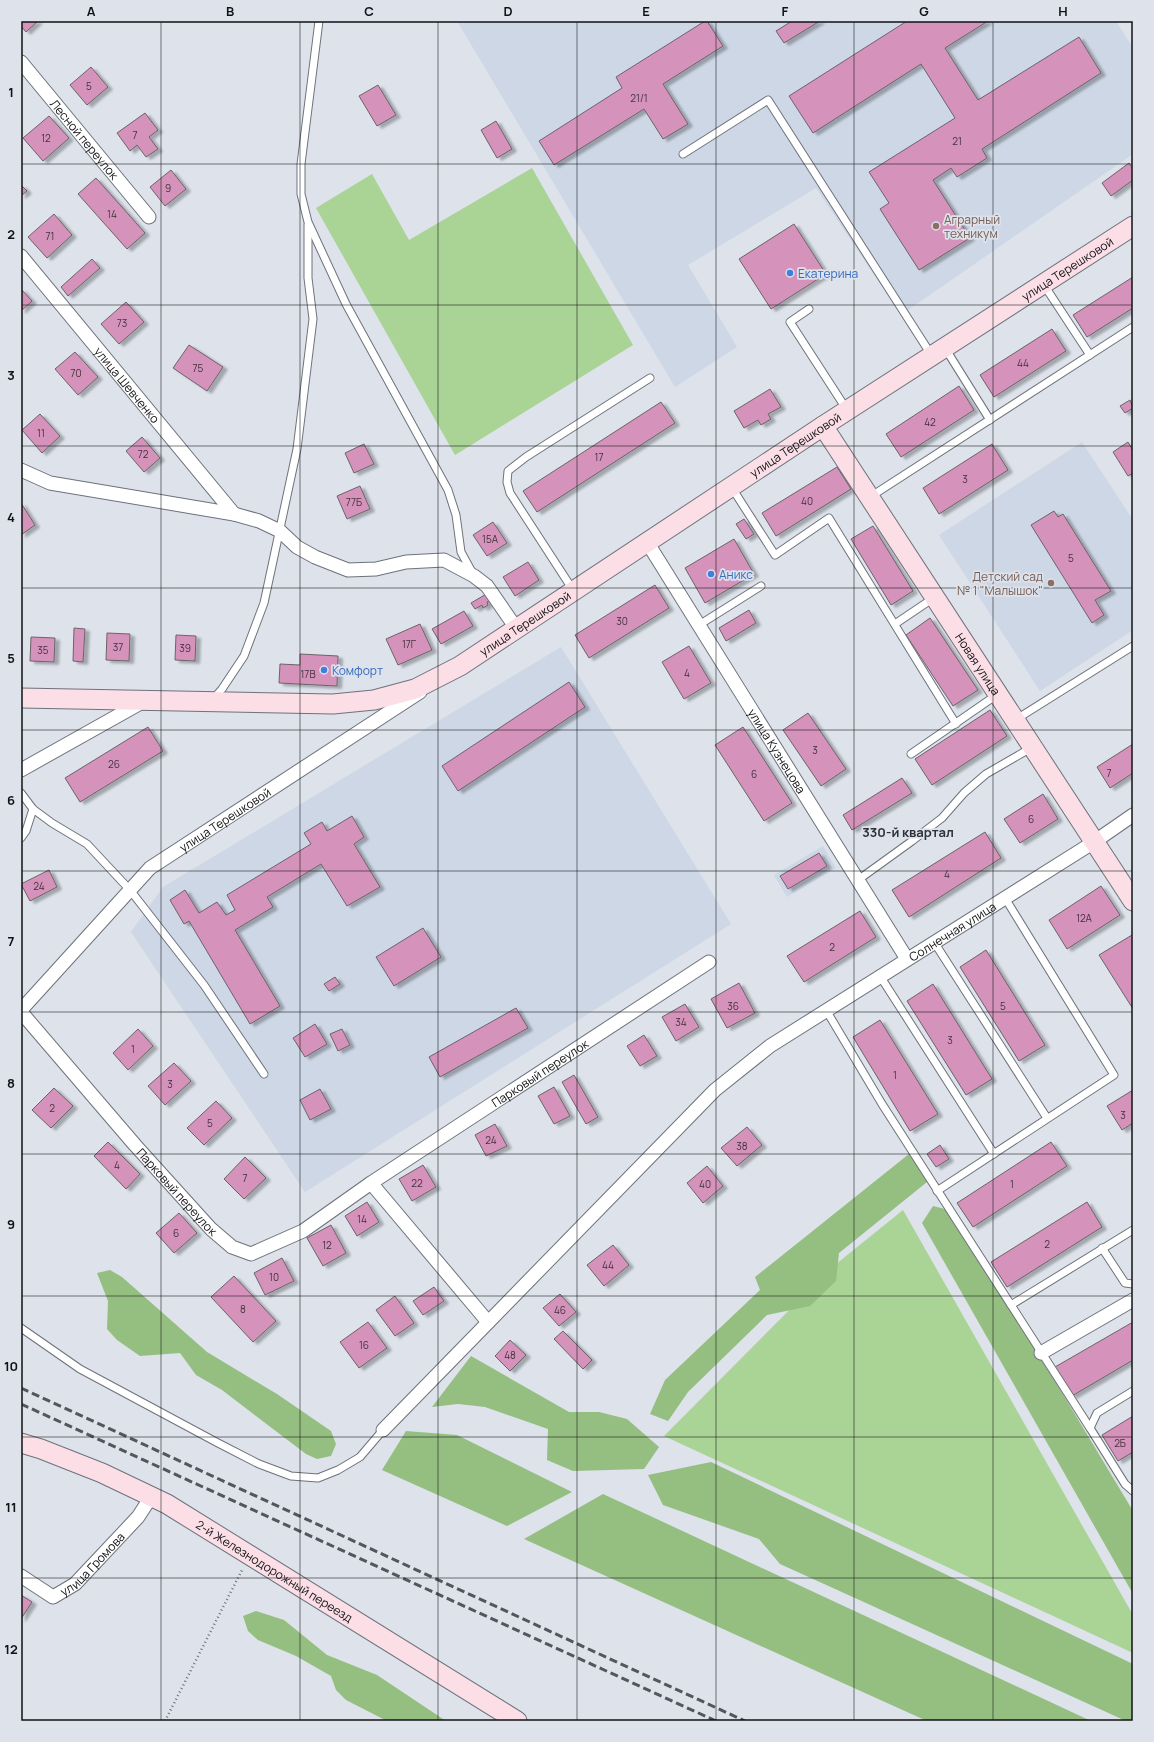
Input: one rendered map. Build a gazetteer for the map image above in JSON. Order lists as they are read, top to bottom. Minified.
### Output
{"streets":{"main road":["улица Терешковой","Новая улица","2-й Железнодорожный переезд"],"street":["Лесной переулок","улица Шевченко","улица Кузнецова","Солнечная улица","Парковый переулок","улица Громова"]},"crossings":[["улица Терешковой","Новая улица"],["улица Терешковой","улица Кузнецова"],["улица Терешковой","Парковый переулок"],["Новая улица","Солнечная улица"],["улица Кузнецова","Солнечная улица"],["улица Громова","2-й Железнодорожный переезд"]],"districts":["330-й квартал"],"places":["Аграрный техникум","Екатерина","Аникс","Детский сад № 1 \"Малышок\"","Комфорт"],"house_numbers":["5","21/1","7","12","21","9","14","71","73","44","75","70","42","11","72","17","3","40","77Б","15А","5","30","17Г","37","39","35","4","17В","3","26","7","6","6","4","24","12А","2","36","5","34","3","1","1","3","2","3","5","24","38","4","7","22","40","1","14","6","2","12","44","10","8","46","16","48","2Б"],"grid":{"columns":["A","B","C","D","E","F","G","H"],"rows":["1","2","3","4","5","6","7","8","9","10","11","12"]}}
